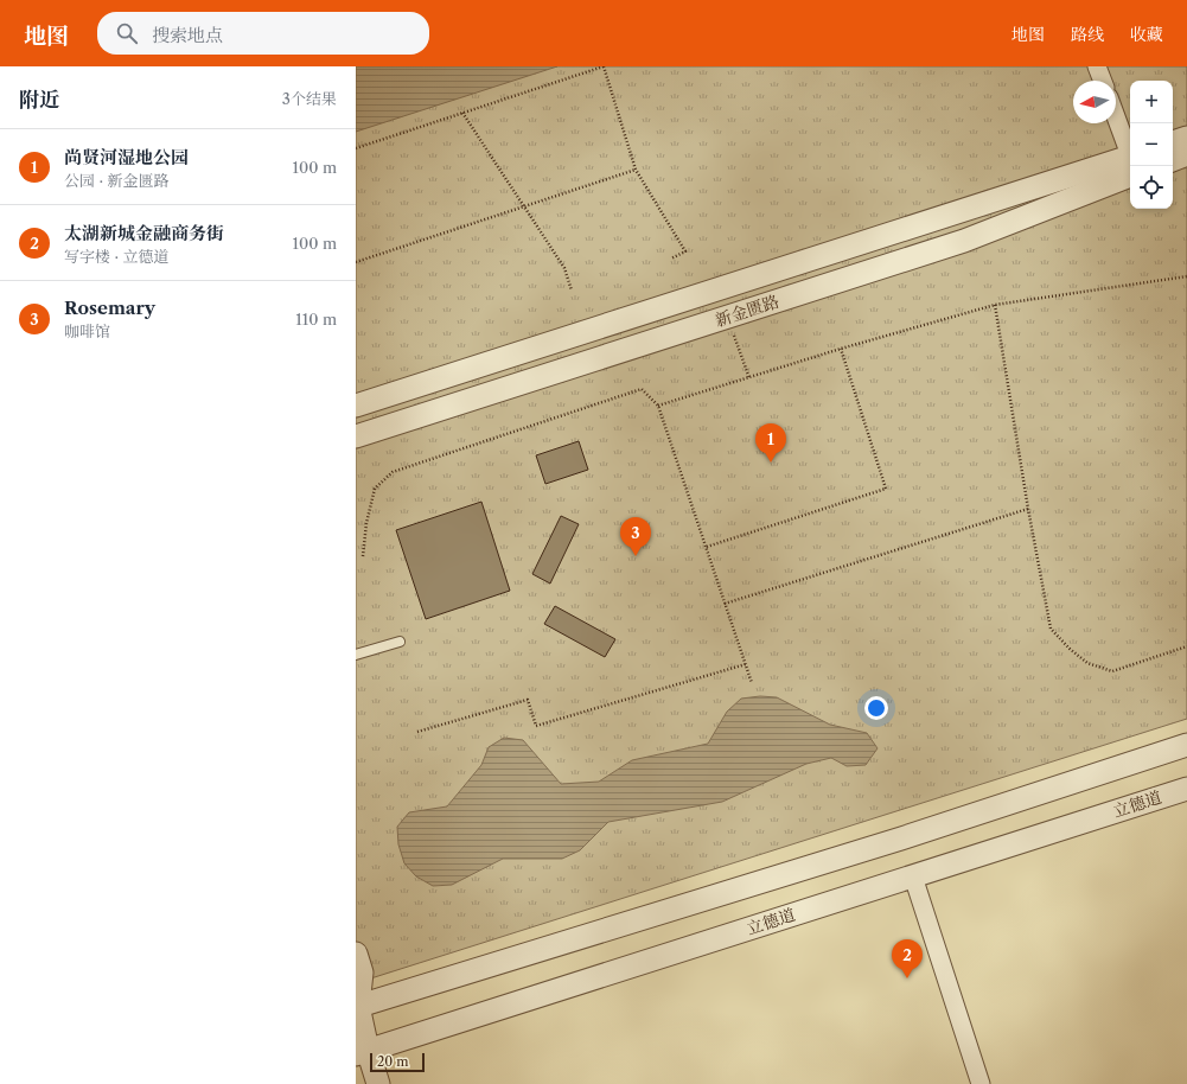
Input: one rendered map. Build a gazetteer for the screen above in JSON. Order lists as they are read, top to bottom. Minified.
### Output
{"streets":{"street":["新金匮路","立德道"]},"scale_bar":"20 m","north":"left","page":{"header":"地图","search":"搜索地点","nav":["地图","路线","收藏"],"heading":["附近","3个结果"],"map_buttons":["+","−"],"list":[{"mark":"1","name":"尚贤河湿地公园","note":"公园 · 新金匮路","value":"100 m"},{"mark":"2","name":"太湖新城金融商务街","note":"写字楼 · 立德道","value":"100 m"},{"mark":"3","name":"Rosemary","note":"咖啡馆","value":"110 m"}],"pins":["1","3","2"],"scale":"20 m"}}
